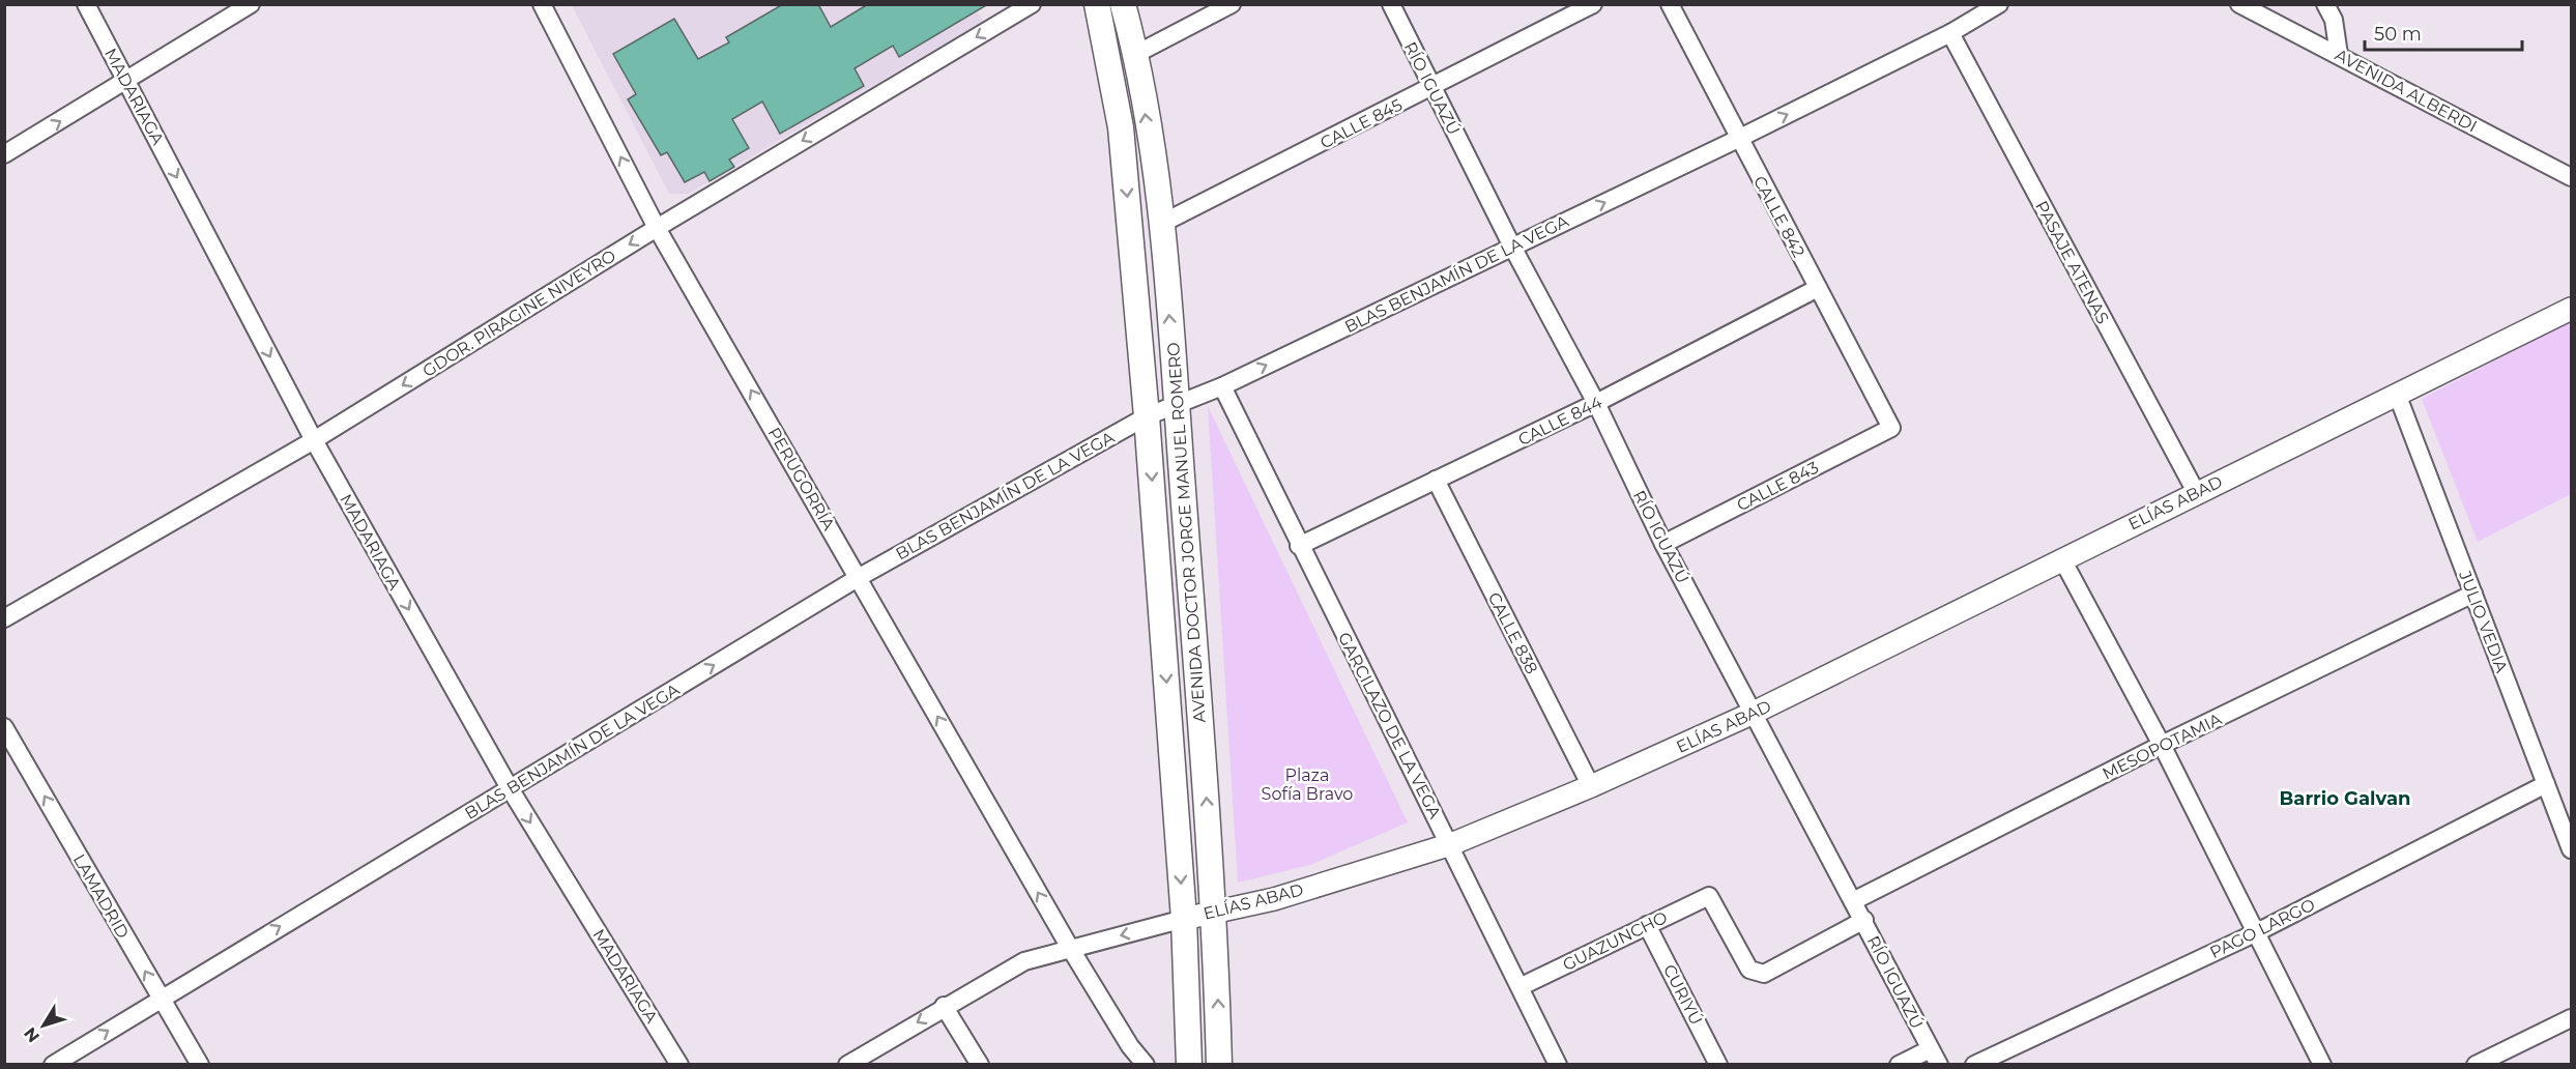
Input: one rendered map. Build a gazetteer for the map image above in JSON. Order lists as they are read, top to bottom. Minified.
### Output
{"streets":{"main road":["AVENIDA DOCTOR JORGE MANUEL ROMERO"],"street":["RÍO IGUAZÚ","AVENIDA ALBERDI","MADARIAGA","CALLE 845","CALLE 842","PASAJE ATENAS","BLAS BENJAMÍN DE LA VEGA","GDOR. PIRAGINE NIVEYRO","CALLE 844","PERUGORRÍA","CALLE 843","ELÍAS ABAD","JULIO VEDIA","CALLE 838","GARCILAZO DE LA VEGA","MESOPOTAMIA","LAMADRID","PAGO LARGO","GUAZUNCHO","CURIYÚ"]},"crossings":[["RÍO IGUAZÚ","CALLE 845"],["RÍO IGUAZÚ","BLAS BENJAMÍN DE LA VEGA"],["RÍO IGUAZÚ","CALLE 844"],["RÍO IGUAZÚ","CALLE 843"],["RÍO IGUAZÚ","ELÍAS ABAD"],["RÍO IGUAZÚ","MESOPOTAMIA"],["RÍO IGUAZÚ","GUAZUNCHO"],["MADARIAGA","BLAS BENJAMÍN DE LA VEGA"],["MADARIAGA","GDOR. PIRAGINE NIVEYRO"],["CALLE 845","AVENIDA DOCTOR JORGE MANUEL ROMERO"],["CALLE 842","BLAS BENJAMÍN DE LA VEGA"],["CALLE 842","CALLE 844"],["CALLE 842","CALLE 843"],["PASAJE ATENAS","BLAS BENJAMÍN DE LA VEGA"],["PASAJE ATENAS","ELÍAS ABAD"],["BLAS BENJAMÍN DE LA VEGA","PERUGORRÍA"],["BLAS BENJAMÍN DE LA VEGA","AVENIDA DOCTOR JORGE MANUEL ROMERO"],["BLAS BENJAMÍN DE LA VEGA","GARCILAZO DE LA VEGA"],["BLAS BENJAMÍN DE LA VEGA","LAMADRID"],["GDOR. PIRAGINE NIVEYRO","PERUGORRÍA"],["CALLE 844","CALLE 838"],["CALLE 844","GARCILAZO DE LA VEGA"],["PERUGORRÍA","ELÍAS ABAD"],["ELÍAS ABAD","AVENIDA DOCTOR JORGE MANUEL ROMERO"],["ELÍAS ABAD","JULIO VEDIA"],["ELÍAS ABAD","CALLE 838"],["ELÍAS ABAD","GARCILAZO DE LA VEGA"],["JULIO VEDIA","MESOPOTAMIA"],["JULIO VEDIA","PAGO LARGO"],["GARCILAZO DE LA VEGA","GUAZUNCHO"],["GUAZUNCHO","CURIYÚ"]],"one_way":["MADARIAGA","BLAS BENJAMÍN DE LA VEGA","GDOR. PIRAGINE NIVEYRO","PERUGORRÍA","LAMADRID"],"districts":["Barrio Galvan"],"parks":["Plaza Sofía Bravo"],"scale_bar":"50 m","north":"bottom left"}
